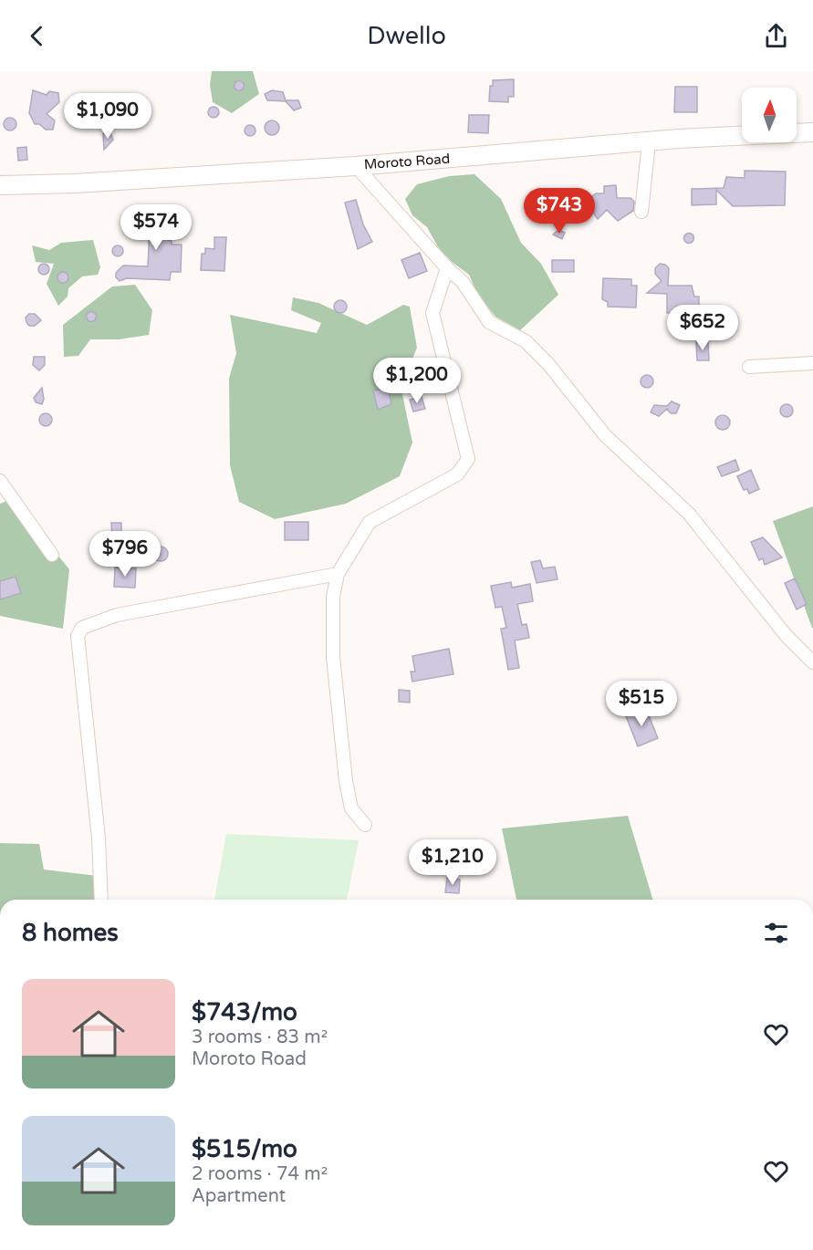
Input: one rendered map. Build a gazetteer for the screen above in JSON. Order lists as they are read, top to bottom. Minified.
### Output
{"streets":{"main road":["Moroto Road"]},"north":"top","page":{"header":"Dwello","price":["$1,090","$743","$574","$652","$1,200","$796","$515","$1,210"],"heading":"8 homes","list":[{"name":"$743/mo","note":"3 rooms · 83 m² · Moroto Road"},{"name":"$515/mo","note":"2 rooms · 74 m² · Apartment"}]}}
